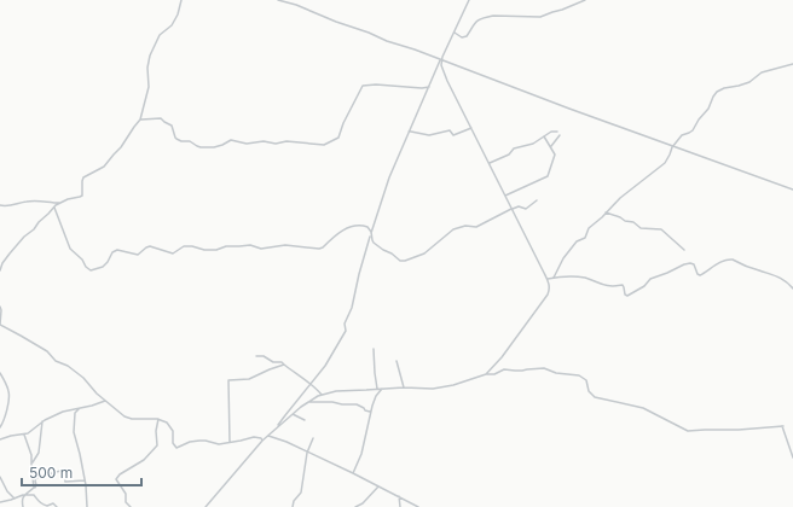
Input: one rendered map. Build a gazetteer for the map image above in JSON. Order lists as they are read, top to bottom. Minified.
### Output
{"scale_bar":"500 m"}
